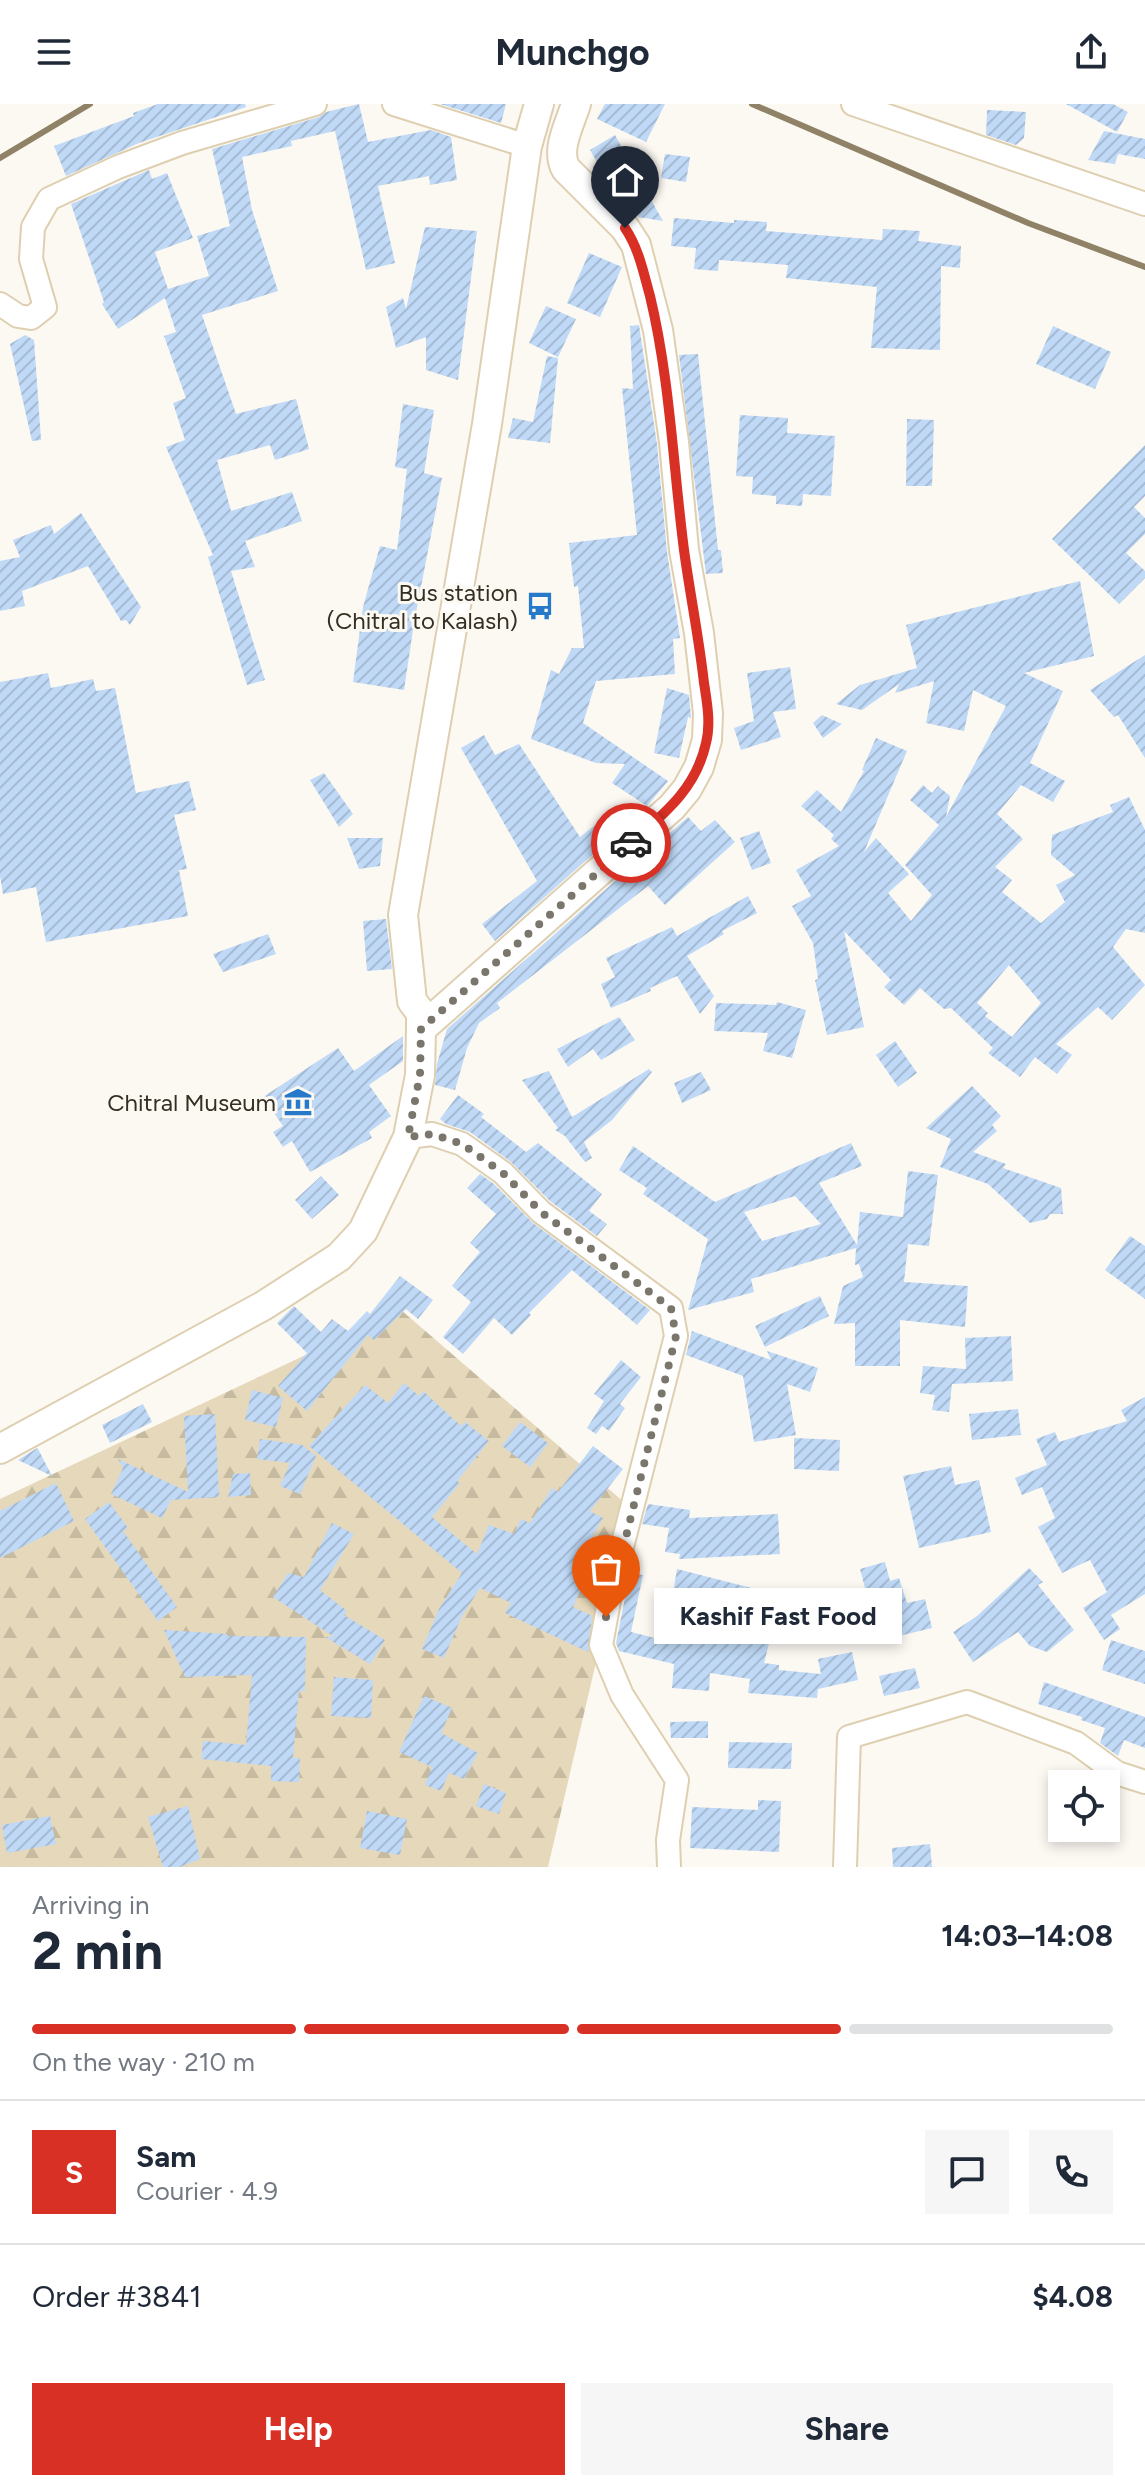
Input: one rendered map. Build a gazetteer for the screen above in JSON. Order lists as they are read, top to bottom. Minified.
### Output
{"places":{"bus stop":["Bus station (Chitral to Kalash)"],"museum":["Chitral Museum"],"other":["Kashif Fast Food"]},"page":{"header":"Munchgo","bubble":"Kashif Fast Food","heading":["2 min","Arriving in","14:03–14:08"],"panel":["Sam","Courier · 4.9","Order #3841","$4.08"],"bar":"On the way · 210 m","round":"S","buttons":["Help","Share"]}}
